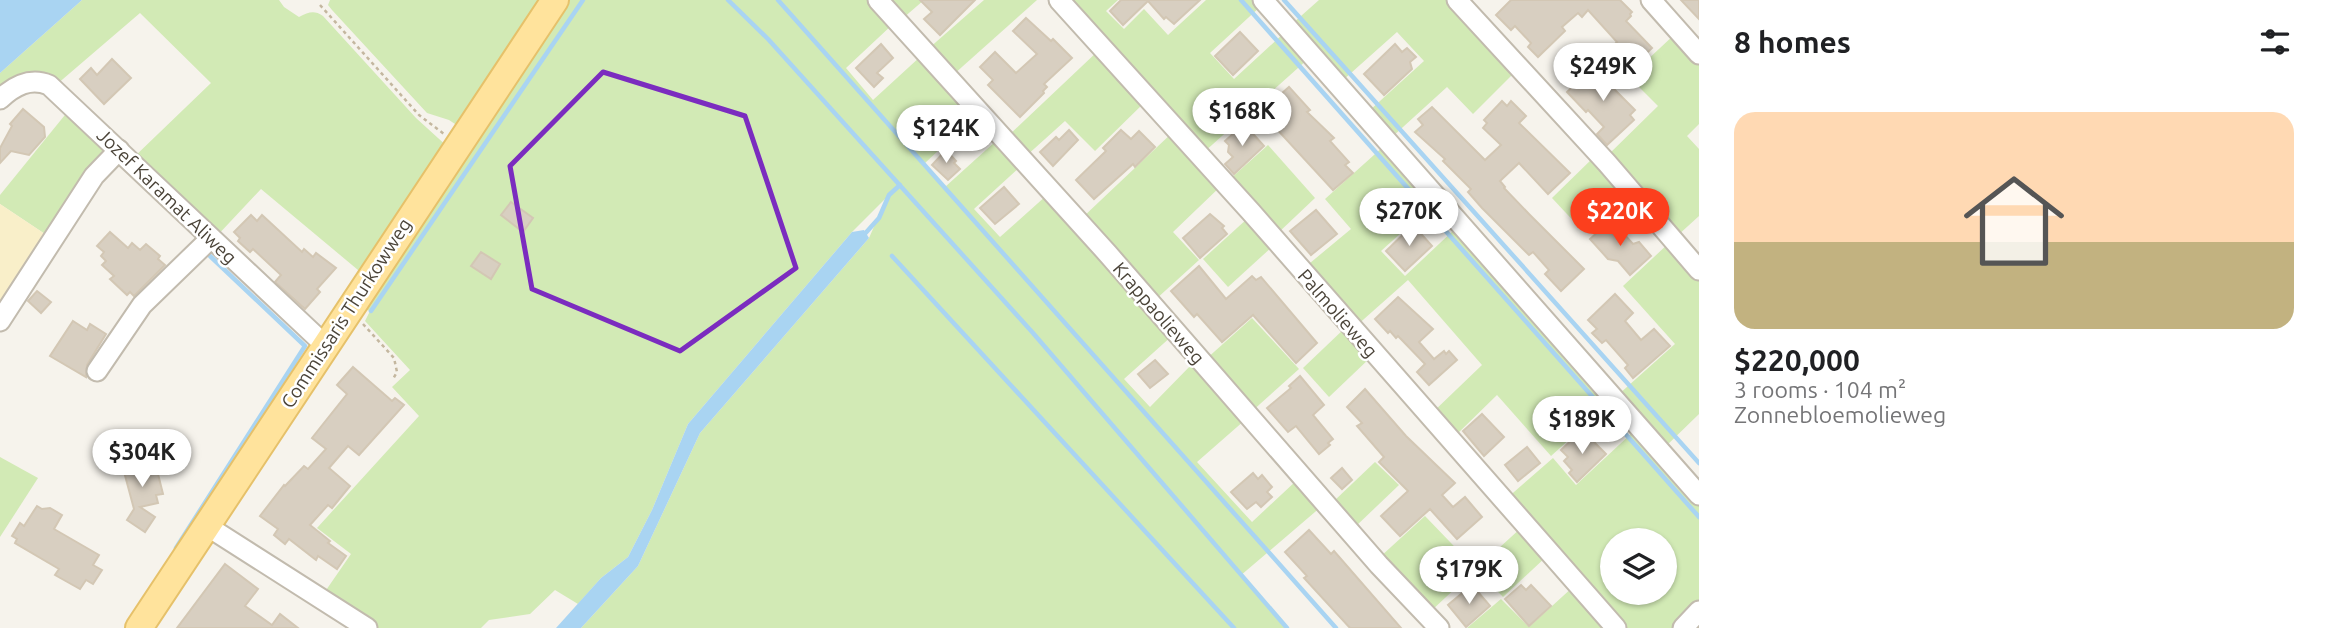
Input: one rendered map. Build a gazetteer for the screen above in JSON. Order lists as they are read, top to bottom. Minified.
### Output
{"streets":{"main road":["Commissaris Thurkowweg"],"street":["Jozef Karamat Aliweg","Krappaolieweg","Palmolieweg"]},"crossings":[["Jozef Karamat Aliweg","Commissaris Thurkowweg"]],"page":{"heading":"8 homes","price":["$249K","$168K","$124K","$270K","$220K","$189K","$304K","$179K"],"list":[{"name":"$220,000","note":"3 rooms · 104 m² · Zonnebloemolieweg"}]}}
